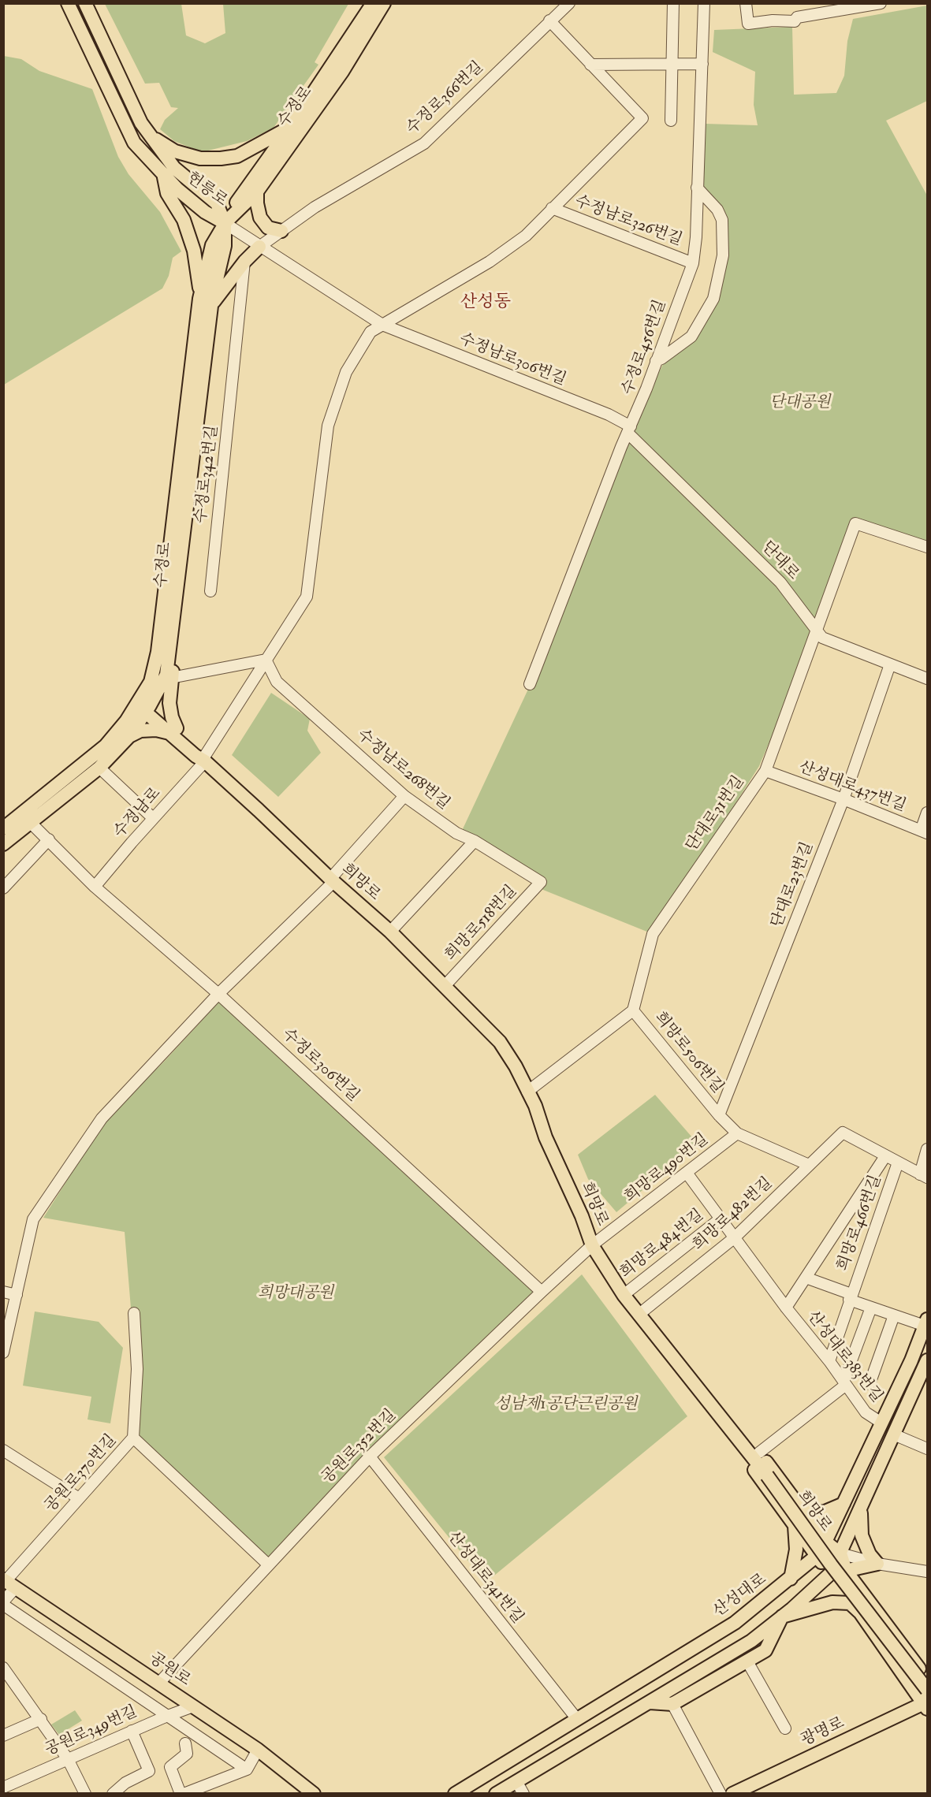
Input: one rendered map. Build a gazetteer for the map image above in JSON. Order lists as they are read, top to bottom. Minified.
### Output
{"streets":{"main road":["수정로","헌릉로","희망로","산성대로","공원로","광명로"],"street":["수정로366번길","수정남로326번길","수정로456번길","수정남로306번길","수정로342번길","단대로","수정남로268번길","산성대로437번길","수정남로","단대로31번길","단대로23번길","희망로518번길","희망로506번길","수정로306번길","희망로490번길","희망로482번길","희망로466번길","희망로484번길","산성대로383번길","공원로352번길","공원로370번길","산성대로341번길","공원로349번길"]},"crossings":[["수정로366번길","수정남로306번길"],["수정로","헌릉로"],["수정로","수정남로306번길"],["수정로","희망로"],["수정로","수정로306번길"],["헌릉로","수정남로306번길"],["수정남로326번길","수정로456번길"],["수정남로326번길","수정남로"],["수정로456번길","수정남로306번길"],["수정로456번길","단대로"],["수정남로306번길","단대로"],["수정남로306번길","수정남로"],["단대로","단대로31번길"],["단대로","단대로23번길"],["수정남로268번길","수정남로"],["수정남로268번길","희망로518번길"],["산성대로437번길","단대로31번길"],["산성대로437번길","단대로23번길"],["수정남로","희망로"],["수정남로","수정로306번길"],["단대로31번길","희망로506번길"],["희망로","희망로518번길"],["희망로","희망로506번길"],["희망로","희망로490번길"],["희망로","희망로482번길"],["희망로","희망로484번길"],["희망로","공원로352번길"],["단대로23번길","희망로506번길"],["희망로506번길","희망로490번길"],["희망로506번길","희망로482번길"],["수정로306번길","공원로352번길"],["희망로490번길","산성대로383번길"],["희망로490번길","공원로352번길"],["희망로482번길","산성대로383번길"],["희망로466번길","산성대로383번길"],["희망로484번길","산성대로383번길"],["산성대로383번길","산성대로"],["공원로352번길","산성대로341번길"],["공원로352번길","공원로"],["공원로370번길","공원로"],["산성대로341번길","산성대로"],["공원로","공원로349번길"]],"districts":["산성동"],"parks":["단대공원","희망대공원","성남제1공단근린공원"]}
